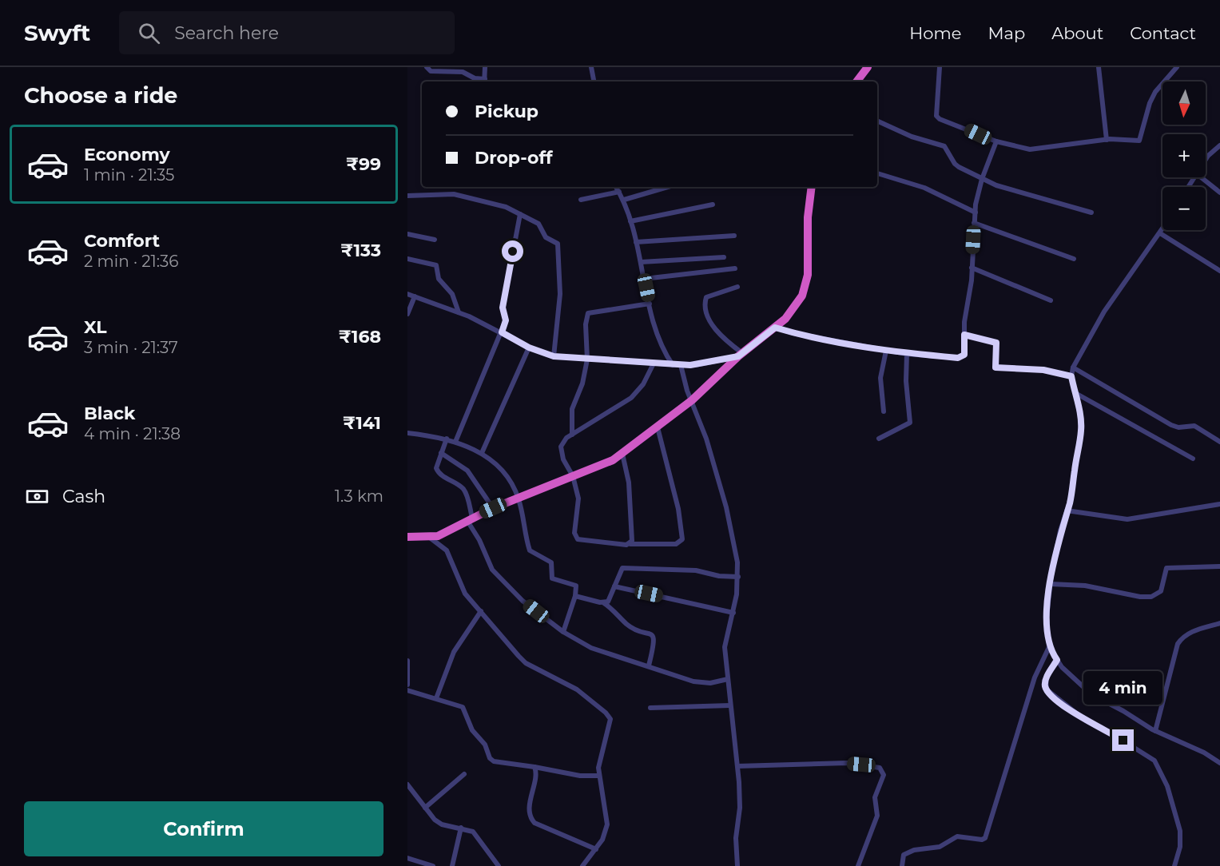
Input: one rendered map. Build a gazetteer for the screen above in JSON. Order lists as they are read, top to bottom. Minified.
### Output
{"north":"bottom","page":{"header":"Swyft","search":"Search here","nav":["Home","Map","About","Contact"],"heading":"Choose a ride","map_buttons":["+","−"],"banner":["Pickup","Drop-off"],"list":[{"name":"Economy","note":"1 min · 21:35","value":"₹99"},{"name":"Comfort","note":"2 min · 21:36","value":"₹133"},{"name":"XL","note":"3 min · 21:37","value":"₹168"},{"name":"Black","note":"4 min · 21:38","value":"₹141"}],"pay":["Cash","1.3 km"],"bubble":"4 min","buttons":"Confirm"}}
